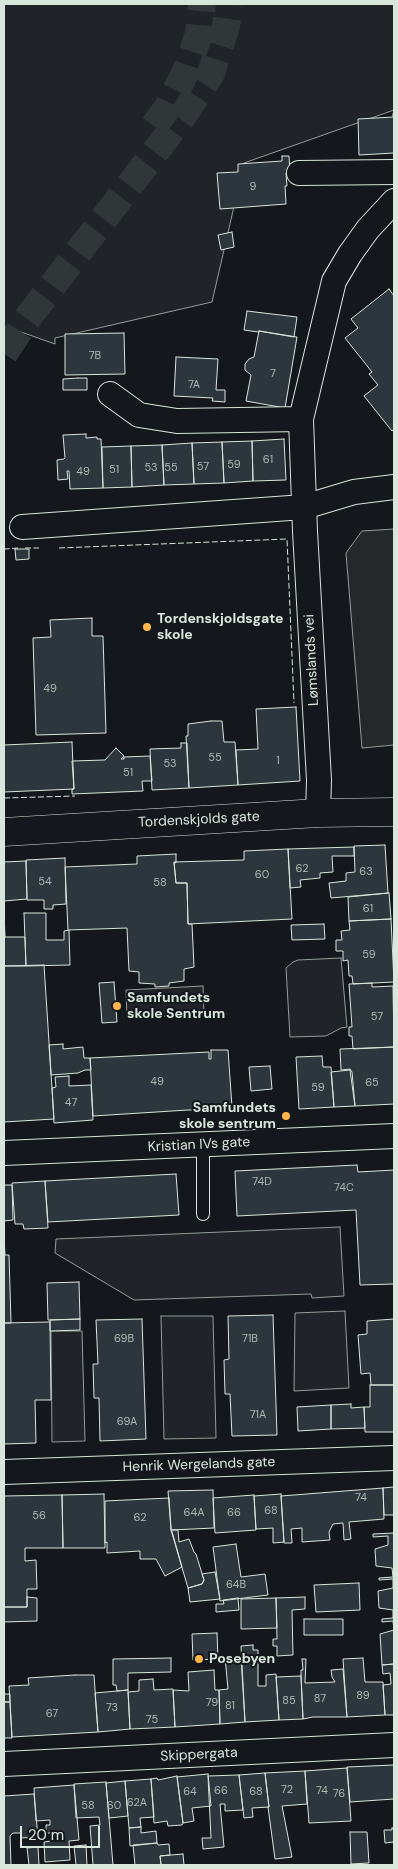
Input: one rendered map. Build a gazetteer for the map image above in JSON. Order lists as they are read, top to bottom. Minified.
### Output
{"streets":{"street":["Lømslands vei","Tordenskjolds gate","Kristian IVs gate","Henrik Wergelands gate","Skippergata"]},"crossings":[["Lømslands vei","Tordenskjolds gate"]],"places":["Tordenskjoldsgate skole","Samfundets skole Sentrum","Samfundets skole sentrum","Posebyen"],"house_numbers":["9","7B","7","7A","61","59","57","53","55","51","49","49","55","1","53","51","62","63","60","54","58","61","59","57","49","65","59","47","74D","74C","69B","71B","71A","69A","74","68","64A","66","56","62","64B","89","87","85","79","81","73","67","75","72","66","74","64","68","76","62A","58","60"],"scale_bar":"20 m"}
